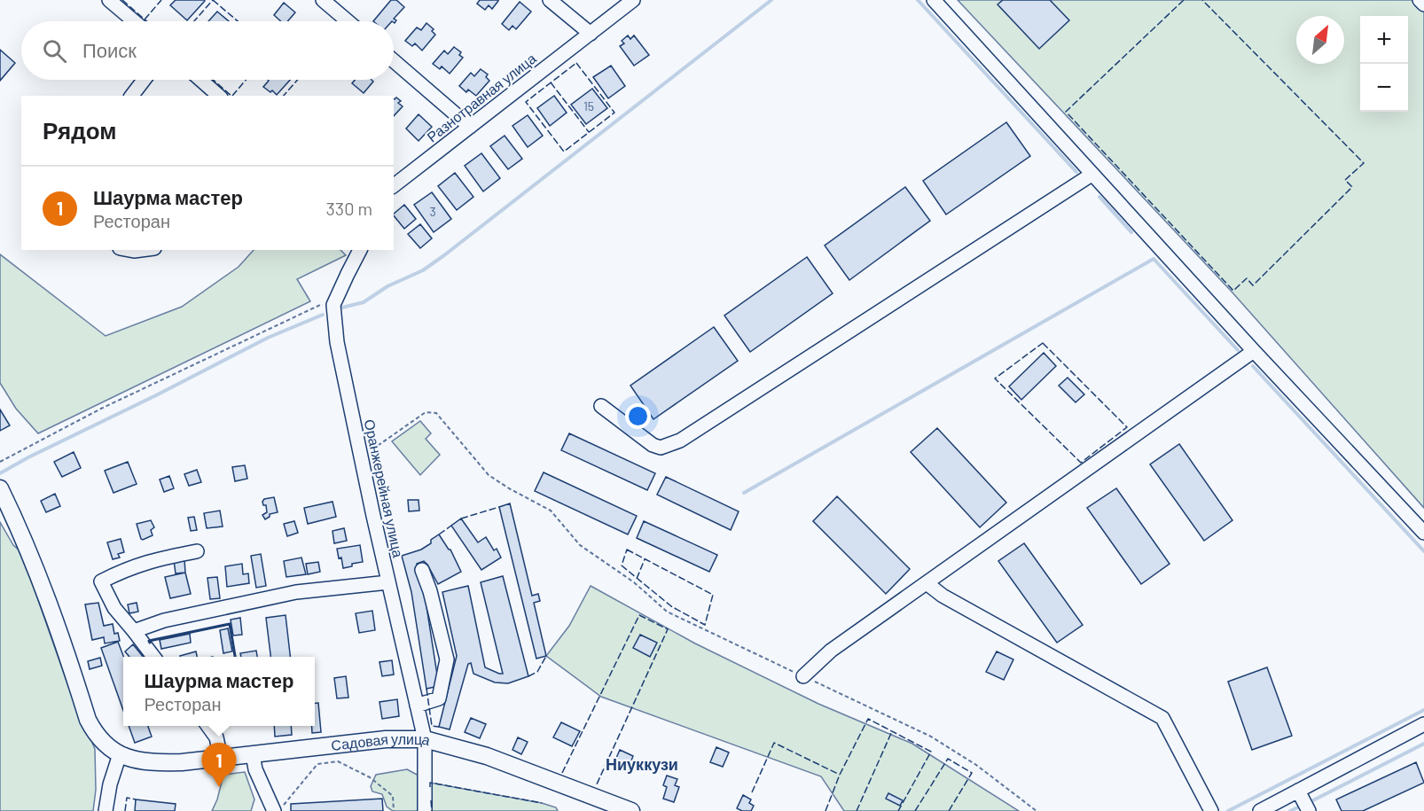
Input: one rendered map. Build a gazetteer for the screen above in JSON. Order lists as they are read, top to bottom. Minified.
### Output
{"streets":{"main road":["Садовая улица"],"street":["Разнотравная улица","Оранжерейная улица"]},"crossings":[["Оранжерейная улица","Садовая улица"]],"districts":["Ниуккузи"],"house_numbers":["15","3"],"north":"top right","page":{"map_buttons":["+","−"],"search":"Поиск","heading":"Рядом","list":[{"mark":"1","name":"Шаурма мастер","note":"Ресторан","value":"330 m"}],"popup":["Шаурма мастер","Ресторан"],"pins":"1"}}
